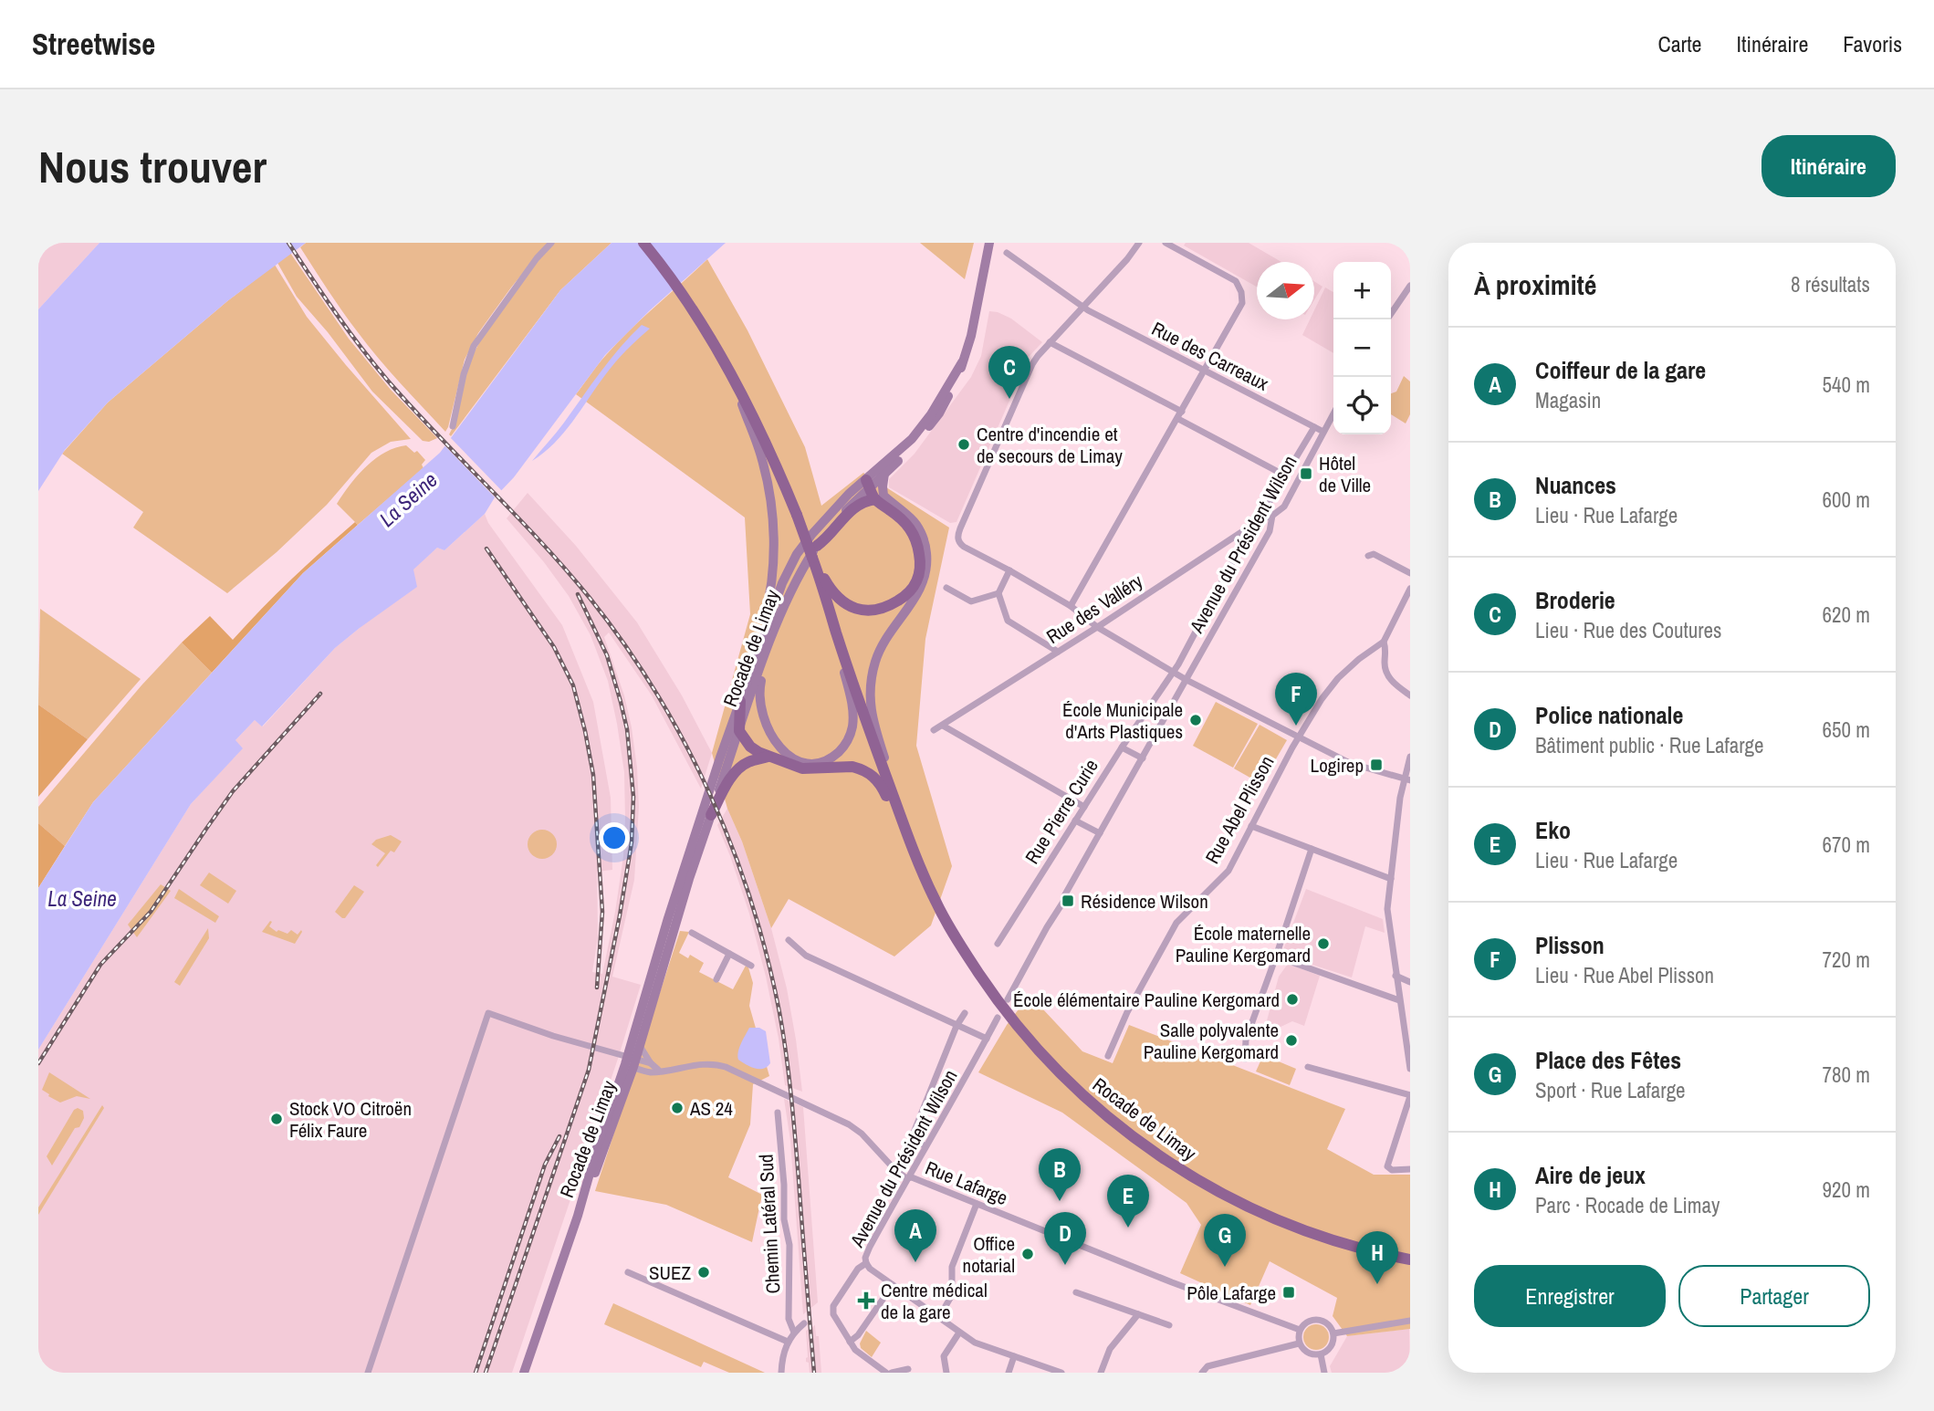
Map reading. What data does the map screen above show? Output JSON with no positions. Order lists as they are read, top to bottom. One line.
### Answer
{"streets":{"main road":["Rocade de Limay"],"street":["Rue des Carreaux","Avenue du Président Wilson","Rue des Valléry","Rue Abel Plisson","Rue Pierre Curie","Rue Lafarge","Chemin Latéral Sud"]},"crossings":[["Rue des Carreaux","Avenue du Président Wilson"],["Avenue du Président Wilson","Rue des Valléry"],["Avenue du Président Wilson","Rue Lafarge"],["Rue des Valléry","Rue Pierre Curie"]],"water":["La Seine"],"places":{"other":["Centre d'incendie et de secours de Limay","École Municipale d'Arts Plastiques","École maternelle Pauline Kergomard","École élémentaire Pauline Kergomard","Salle polyvalente Pauline Kergomard","AS 24","Stock VO Citroën Félix Faure","Office notarial","SUEZ"],"transit":["Hôtel de Ville","Logirep","Résidence Wilson","Pôle Lafarge"],"health":["Centre médical de la gare"]},"north":"right","page":{"header":"Streetwise","nav":["Carte","Itinéraire","Favoris"],"buttons":["Itinéraire",["Enregistrer","Partager"]],"title":"Nous trouver","heading":["À proximité","8 résultats"],"map_buttons":["+","−"],"list":[{"mark":"A","name":"Coiffeur de la gare","note":"Magasin","value":"540 m"},{"mark":"B","name":"Nuances","note":"Lieu · Rue Lafarge","value":"600 m"},{"mark":"C","name":"Broderie","note":"Lieu · Rue des Coutures","value":"620 m"},{"mark":"D","name":"Police nationale","note":"Bâtiment public · Rue Lafarge","value":"650 m"},{"mark":"E","name":"Eko","note":"Lieu · Rue Lafarge","value":"670 m"},{"mark":"F","name":"Plisson","note":"Lieu · Rue Abel Plisson","value":"720 m"},{"mark":"G","name":"Place des Fêtes","note":"Sport · Rue Lafarge","value":"780 m"},{"mark":"H","name":"Aire de jeux","note":"Parc · Rocade de Limay","value":"920 m"}],"pins":["C","F","B","E","A","D","G","H"]}}
